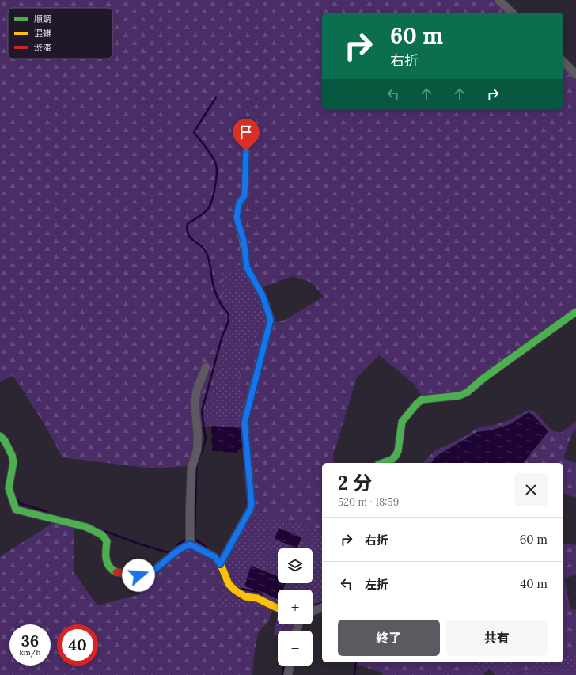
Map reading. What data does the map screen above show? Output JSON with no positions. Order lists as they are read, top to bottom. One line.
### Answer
{"legend":["順調","混雑","渋滞"],"page":{"turn":["60 m","右折"],"heading":["2 分","520 m · 18:59"],"list":[{"name":"右折","value":"60 m"},{"name":"左折","value":"40 m"}],"map_buttons":["+","−"],"buttons":["終了","共有"],"speed":"36 km/h","limit":"40"}}
